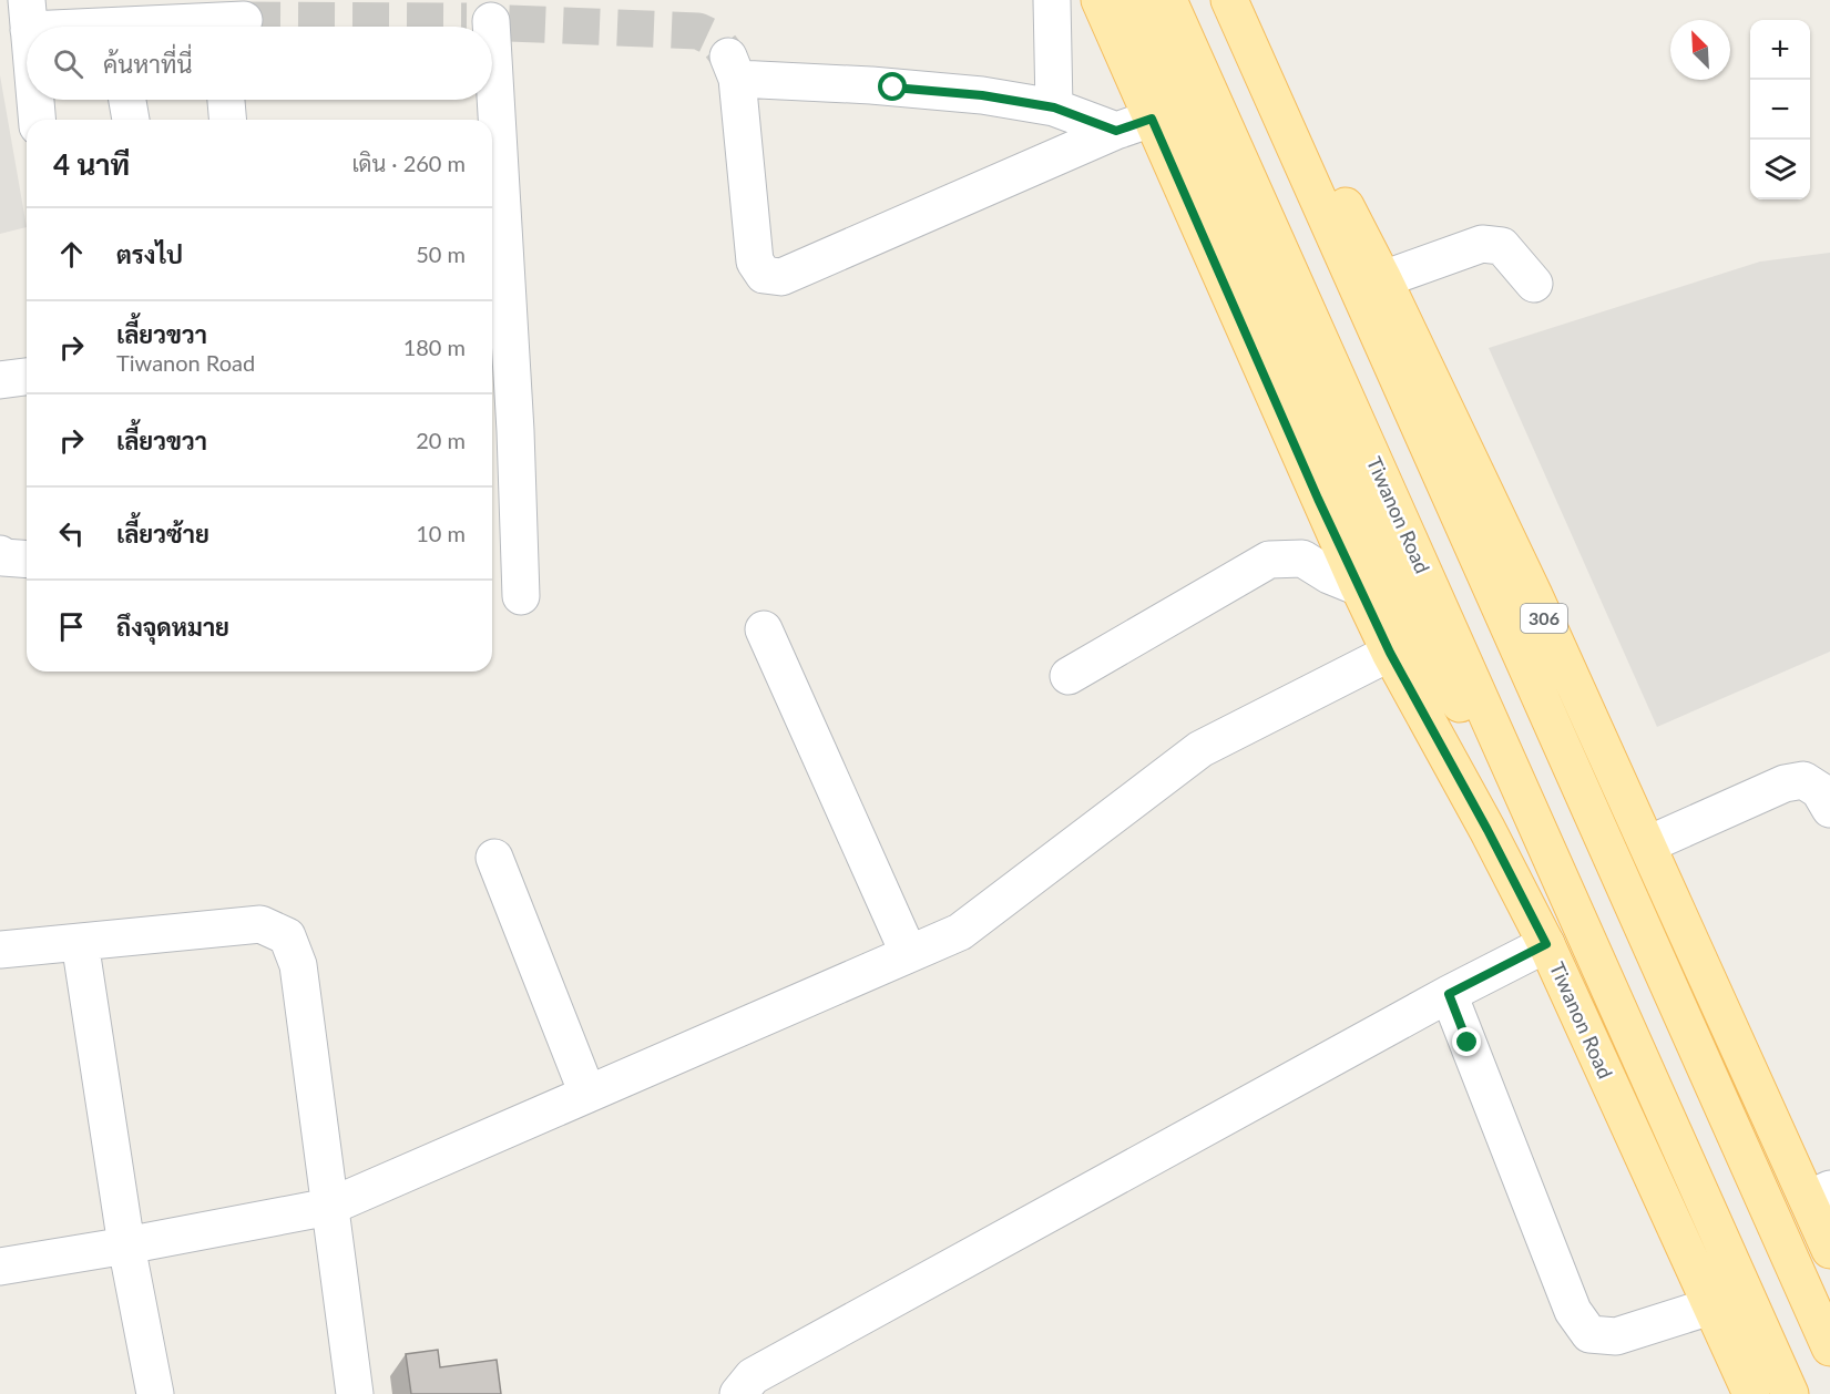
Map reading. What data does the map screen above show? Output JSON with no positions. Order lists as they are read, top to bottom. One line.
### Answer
{"streets":{"main road":["Tiwanon Road","306"]},"north":"top left","page":{"map_buttons":["+","−"],"search":"ค้นหาที่นี่","heading":["4 นาที","เดิน · 260 m"],"list":[["ตรงไป","50 m"],["เลี้ยวขวา","Tiwanon Road","180 m"],["เลี้ยวขวา","20 m"],["เลี้ยวซ้าย","10 m"],"ถึงจุดหมาย"]}}
